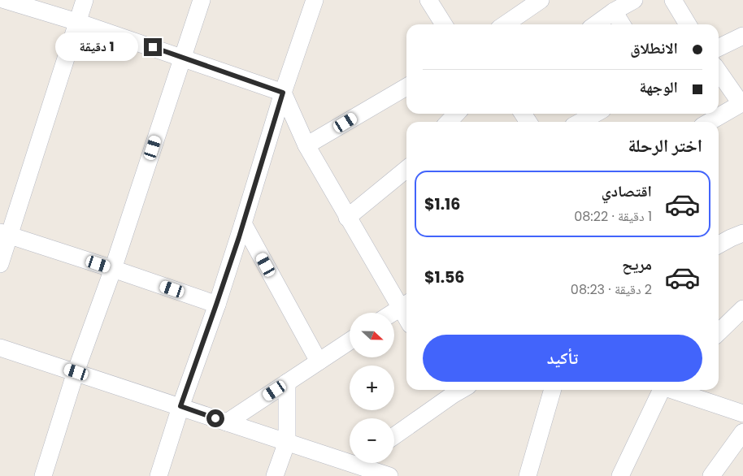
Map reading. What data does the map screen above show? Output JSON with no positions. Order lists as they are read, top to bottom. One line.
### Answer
{"north":"right","page":{"banner":["الانطلاق","الوجهة"],"bubble":"1 دقيقة","heading":"اختر الرحلة","list":[{"name":"اقتصادي","note":"1 دقيقة · 08:22","value":"$1.16"},{"name":"مريح","note":"2 دقيقة · 08:23","value":"$1.56"}],"map_buttons":["+","−"],"buttons":"تأكيد"}}
